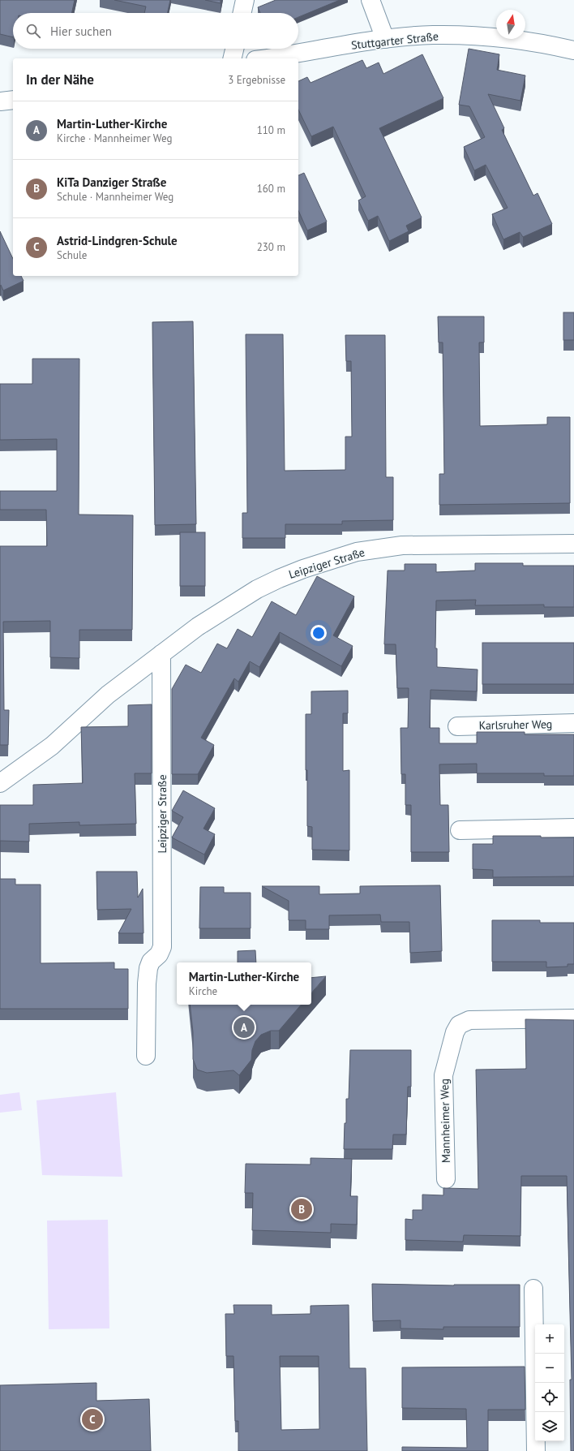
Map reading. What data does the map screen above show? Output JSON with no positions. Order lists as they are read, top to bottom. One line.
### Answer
{"streets":{"street":["Stuttgarter Straße","Leipziger Straße","Karlsruher Weg","Mannheimer Weg"]},"north":"top","page":{"search":"Hier suchen","heading":["In der Nähe","3 Ergebnisse"],"list":[{"mark":"A","name":"Martin-Luther-Kirche","note":"Kirche · Mannheimer Weg","value":"110 m"},{"mark":"B","name":"KiTa Danziger Straße","note":"Schule · Mannheimer Weg","value":"160 m"},{"mark":"C","name":"Astrid-Lindgren-Schule","note":"Schule","value":"230 m"}],"popup":["Martin-Luther-Kirche","Kirche"],"pins":["A","B","C"],"map_buttons":["+","−"]}}
